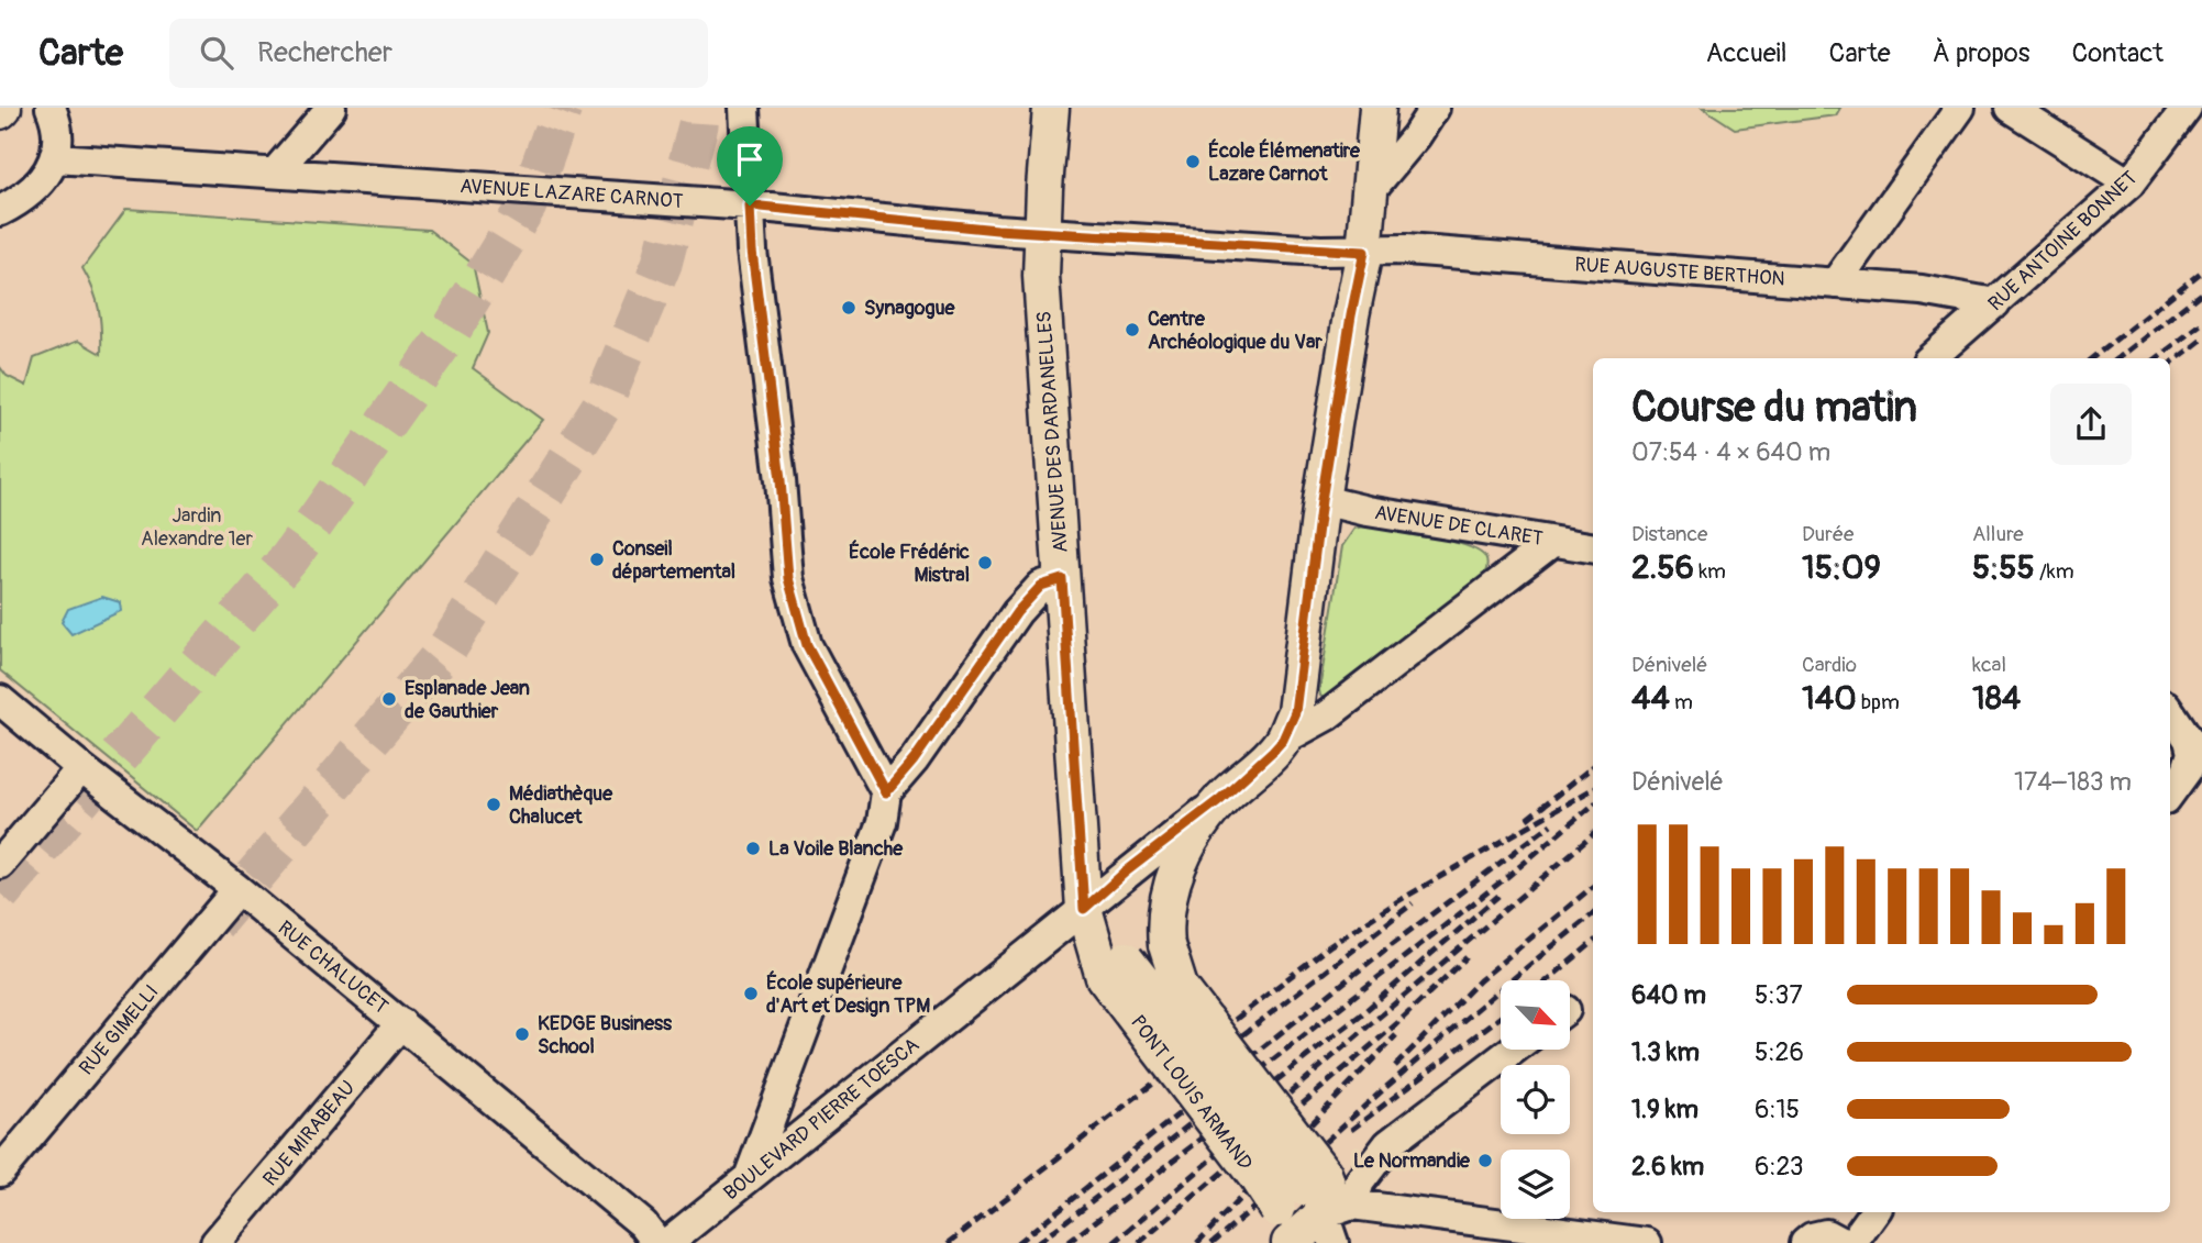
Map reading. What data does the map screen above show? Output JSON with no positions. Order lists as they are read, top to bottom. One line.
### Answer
{"streets":{"main road":["AVENUE DES DARDANELLES","PONT LOUIS ARMAND"],"street":["AVENUE LAZARE CARNOT","RUE ANTOINE BONNET","RUE AUGUSTE BERTHON","AVENUE DE CLARET","RUE CHALUCET","RUE GIMELLI","BOULEVARD PIERRE TOESCA","RUE MIRABEAU"]},"crossings":[["AVENUE LAZARE CARNOT","RUE AUGUSTE BERTHON"],["AVENUE LAZARE CARNOT","AVENUE DES DARDANELLES"],["RUE ANTOINE BONNET","RUE AUGUSTE BERTHON"],["AVENUE DES DARDANELLES","PONT LOUIS ARMAND"],["AVENUE DES DARDANELLES","BOULEVARD PIERRE TOESCA"],["RUE CHALUCET","RUE GIMELLI"],["RUE CHALUCET","RUE MIRABEAU"],["PONT LOUIS ARMAND","BOULEVARD PIERRE TOESCA"]],"parks":["Jardin Alexandre 1er"],"places":["École Élémenatire Lazare Carnot","Synagogue","Centre Archéologique du Var","Conseil départemental","École Frédéric Mistral","Esplanade Jean de Gauthier","Médiathèque Chalucet","La Voile Blanche","École supérieure d'Art et Design TPM","KEDGE Business School","Le Normandie"],"north":"bottom right","page":{"header":"Carte","search":"Rechercher","nav":["Accueil","Carte","À propos","Contact"],"heading":["Course du matin","07:54 · 4 × 640 m"],"stats":[["Distance","2.56 km"],["Durée","15:09"],["Allure","5:55 /km"],["Dénivelé","44 m"],["Cardio","140 bpm"],["kcal","184"]],"chart":["Dénivelé","174–183 m"],"list":[{"name":"640 m","note":"5:37"},{"name":"1.3 km","note":"5:26"},{"name":"1.9 km","note":"6:15"},{"name":"2.6 km","note":"6:23"}]}}
